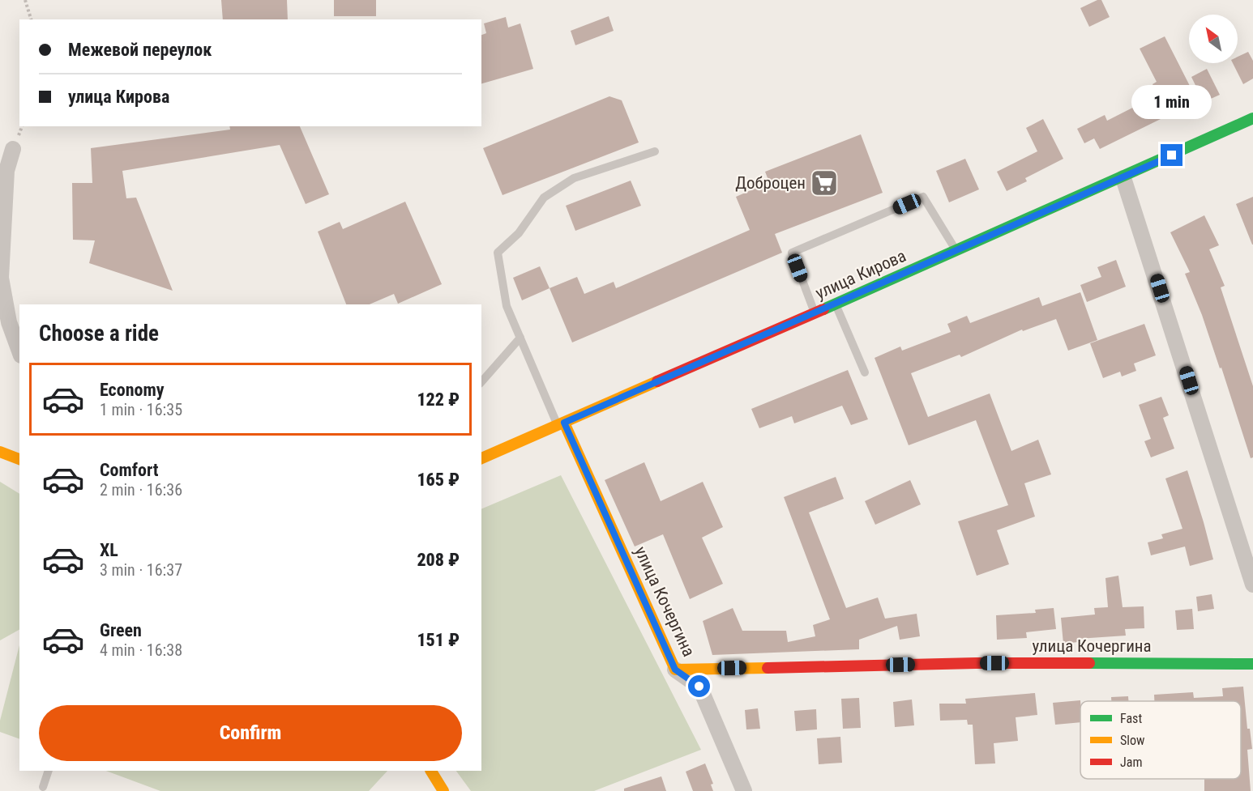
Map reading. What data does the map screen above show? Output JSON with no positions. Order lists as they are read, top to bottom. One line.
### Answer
{"streets":{"main road":["улица Кирова","улица Кочергина"]},"crossings":[["улица Кирова","улица Кочергина"]],"places":{"supermarket":["Доброцен"]},"legend":["Fast","Slow","Jam"],"north":"top left","page":{"banner":["Межевой переулок","улица Кирова"],"bubble":"1 min","heading":"Choose a ride","list":[{"name":"Economy","note":"1 min · 16:35","value":"122 ₽"},{"name":"Comfort","note":"2 min · 16:36","value":"165 ₽"},{"name":"XL","note":"3 min · 16:37","value":"208 ₽"},{"name":"Green","note":"4 min · 16:38","value":"151 ₽"}],"buttons":"Confirm"}}
